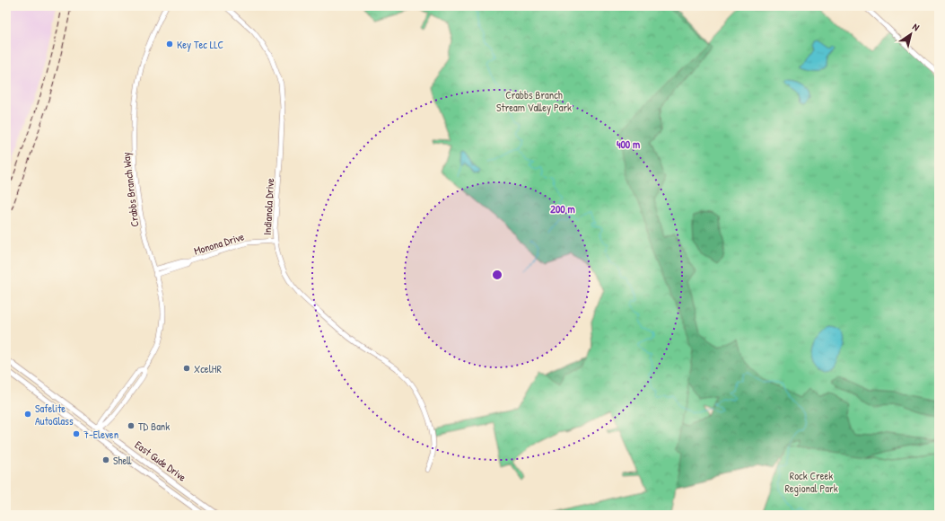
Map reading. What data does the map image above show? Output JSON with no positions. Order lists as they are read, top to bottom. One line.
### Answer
{"streets":{"main road":["East Gude Drive"],"street":["Crabbs Branch Way","Indianola Drive","Monona Drive"]},"crossings":[["Crabbs Branch Way","Monona Drive"],["Crabbs Branch Way","East Gude Drive"],["Indianola Drive","Monona Drive"]],"parks":["Crabbs Branch Stream Valley Park","Rock Creek Regional Park"],"places":["Key Tec LLC","XcelHR","Safelite AutoGlass","TD Bank","7-Eleven","Shell"],"north":"top right","rings":["400 m","200 m"]}
